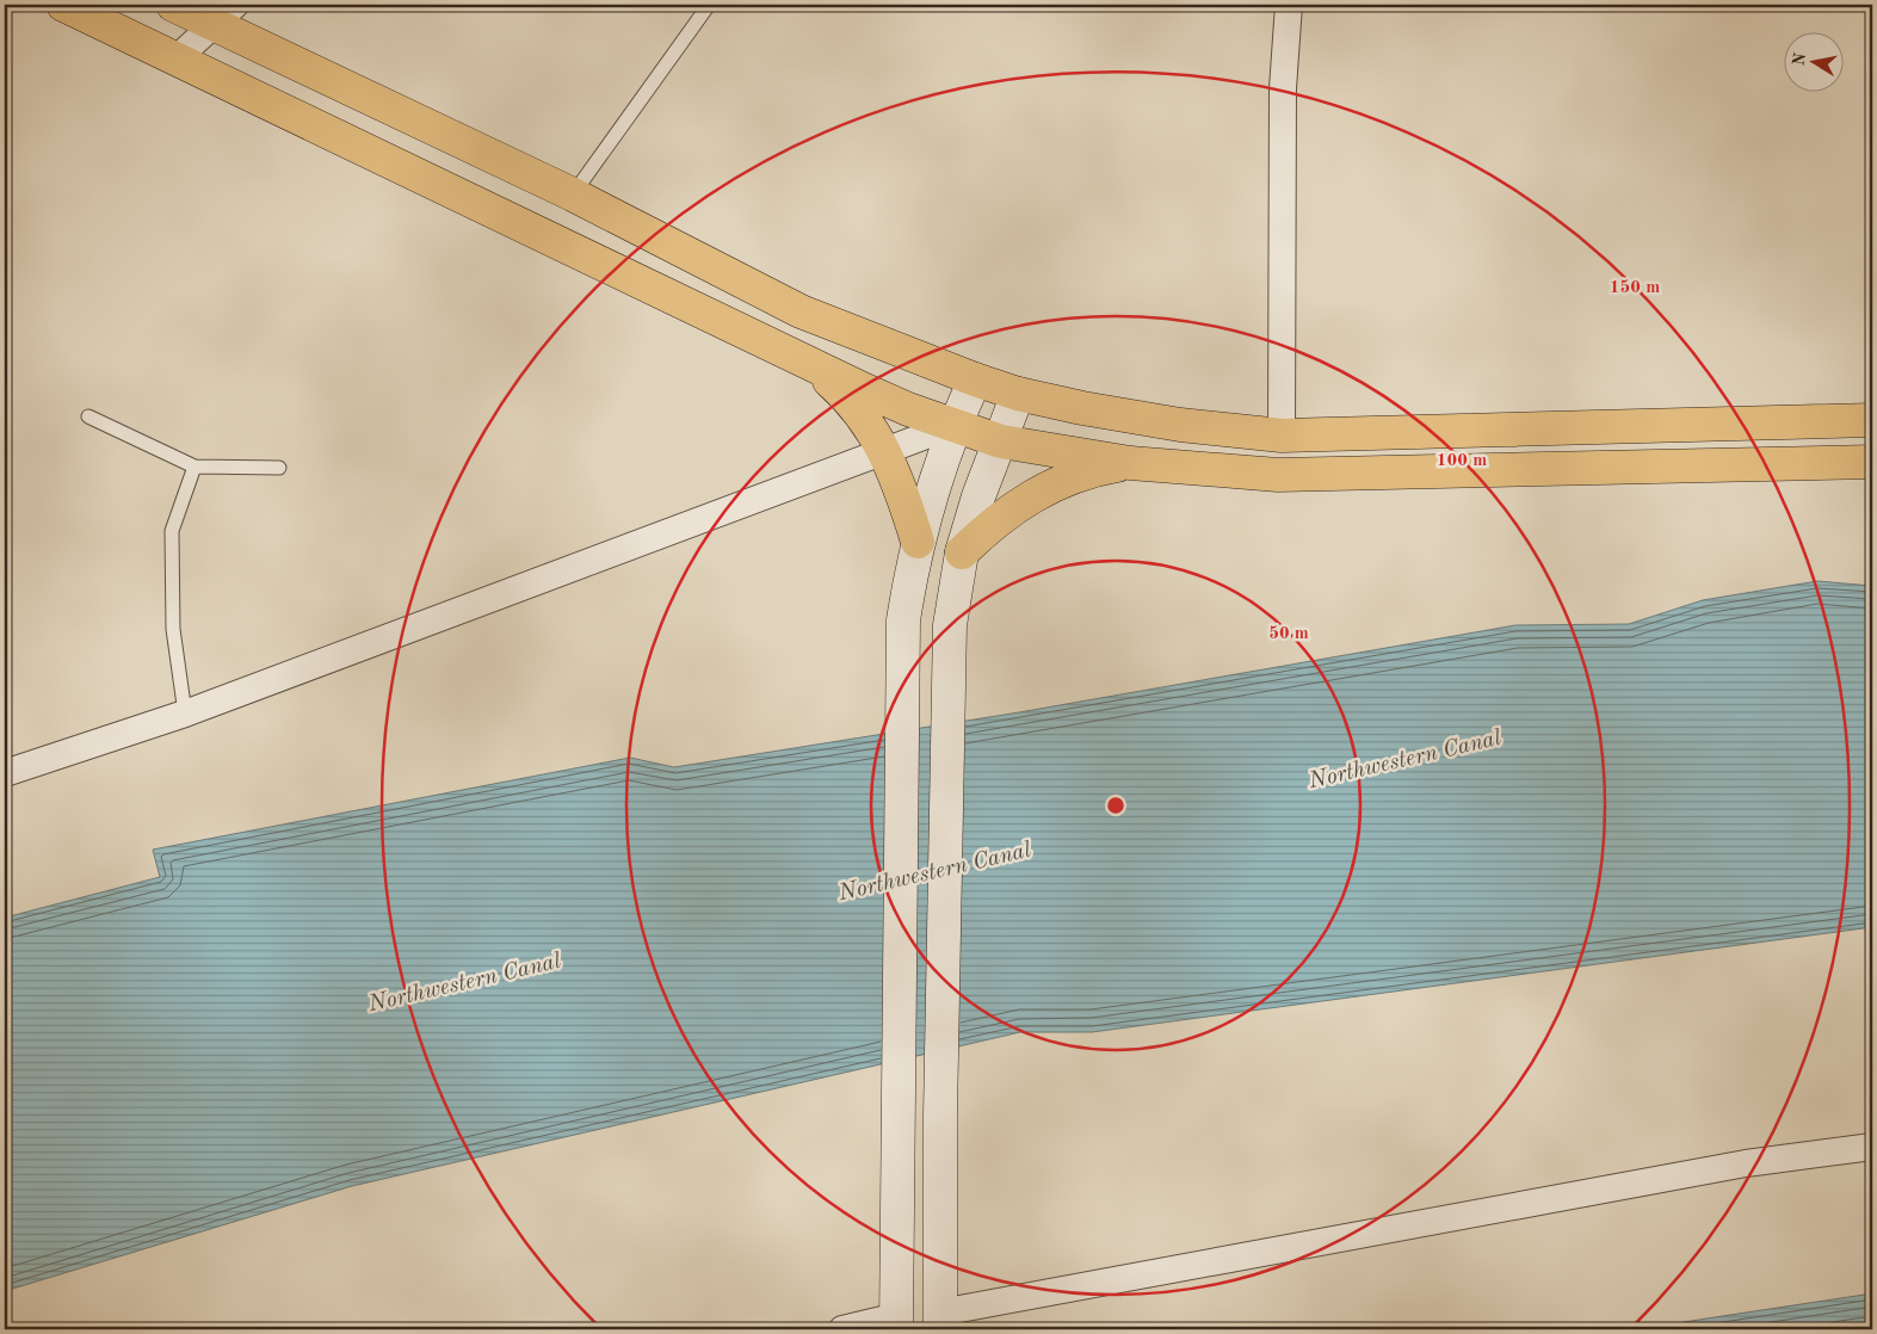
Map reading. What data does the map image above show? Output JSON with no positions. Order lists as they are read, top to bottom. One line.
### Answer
{"water":["Northwestern Canal"],"north":"left","rings":["150 m","100 m","50 m"]}
